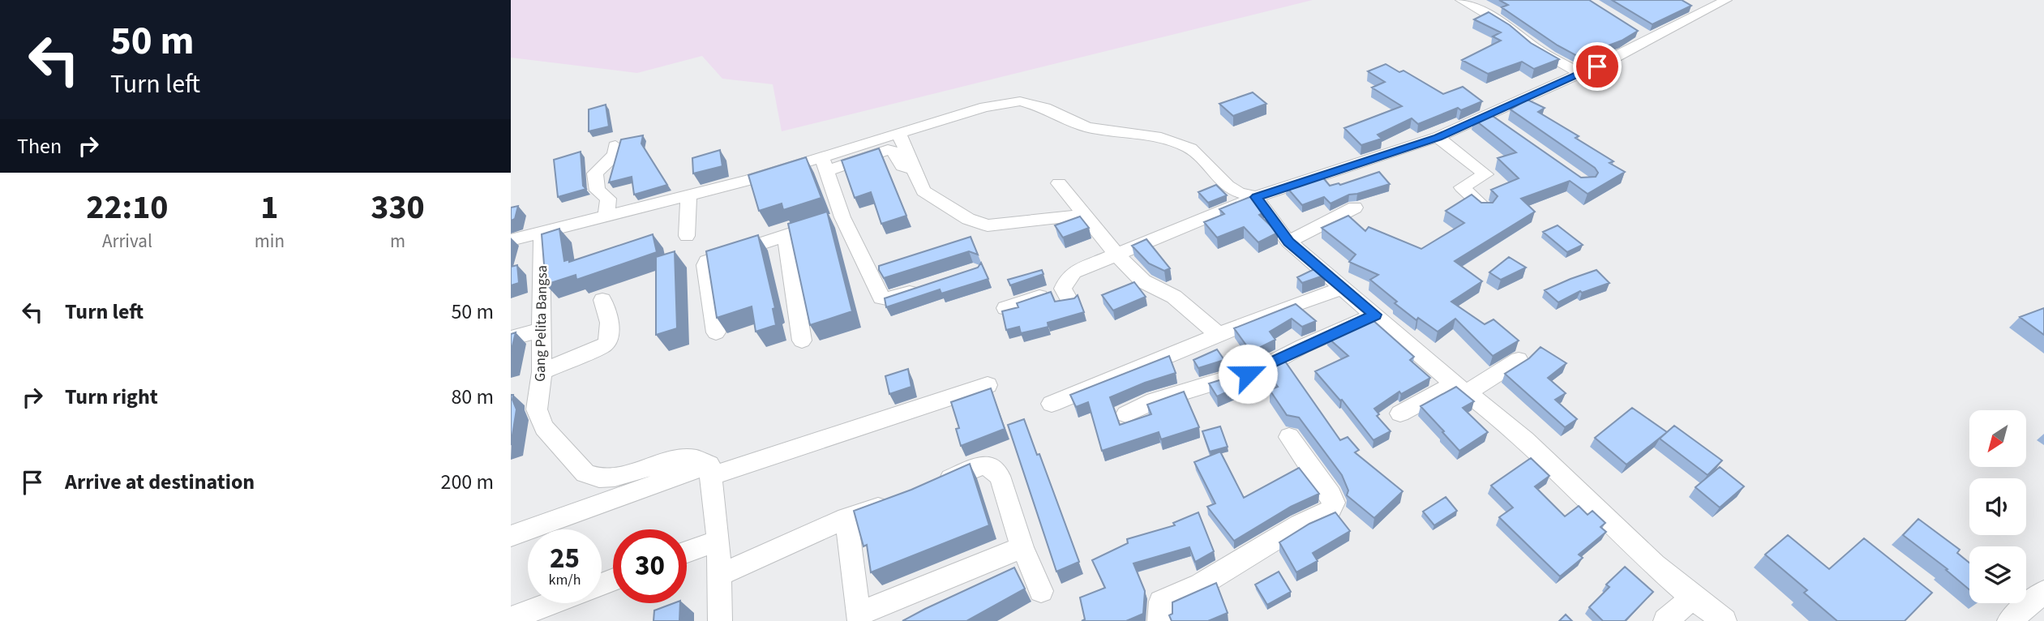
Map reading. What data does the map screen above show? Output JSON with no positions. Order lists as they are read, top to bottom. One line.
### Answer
{"streets":{"street":["Gang Pelita Bangsa"]},"north":"bottom left","page":{"turn":["50 m","Turn left"],"then":"Then","eta":["22:10","Arrival","1","min","330","m"],"list":[{"name":"Turn left","value":"50 m"},{"name":"Turn right","value":"80 m"},{"name":"Arrive at destination","value":"200 m"}],"speed":"25 km/h","limit":"30"}}
